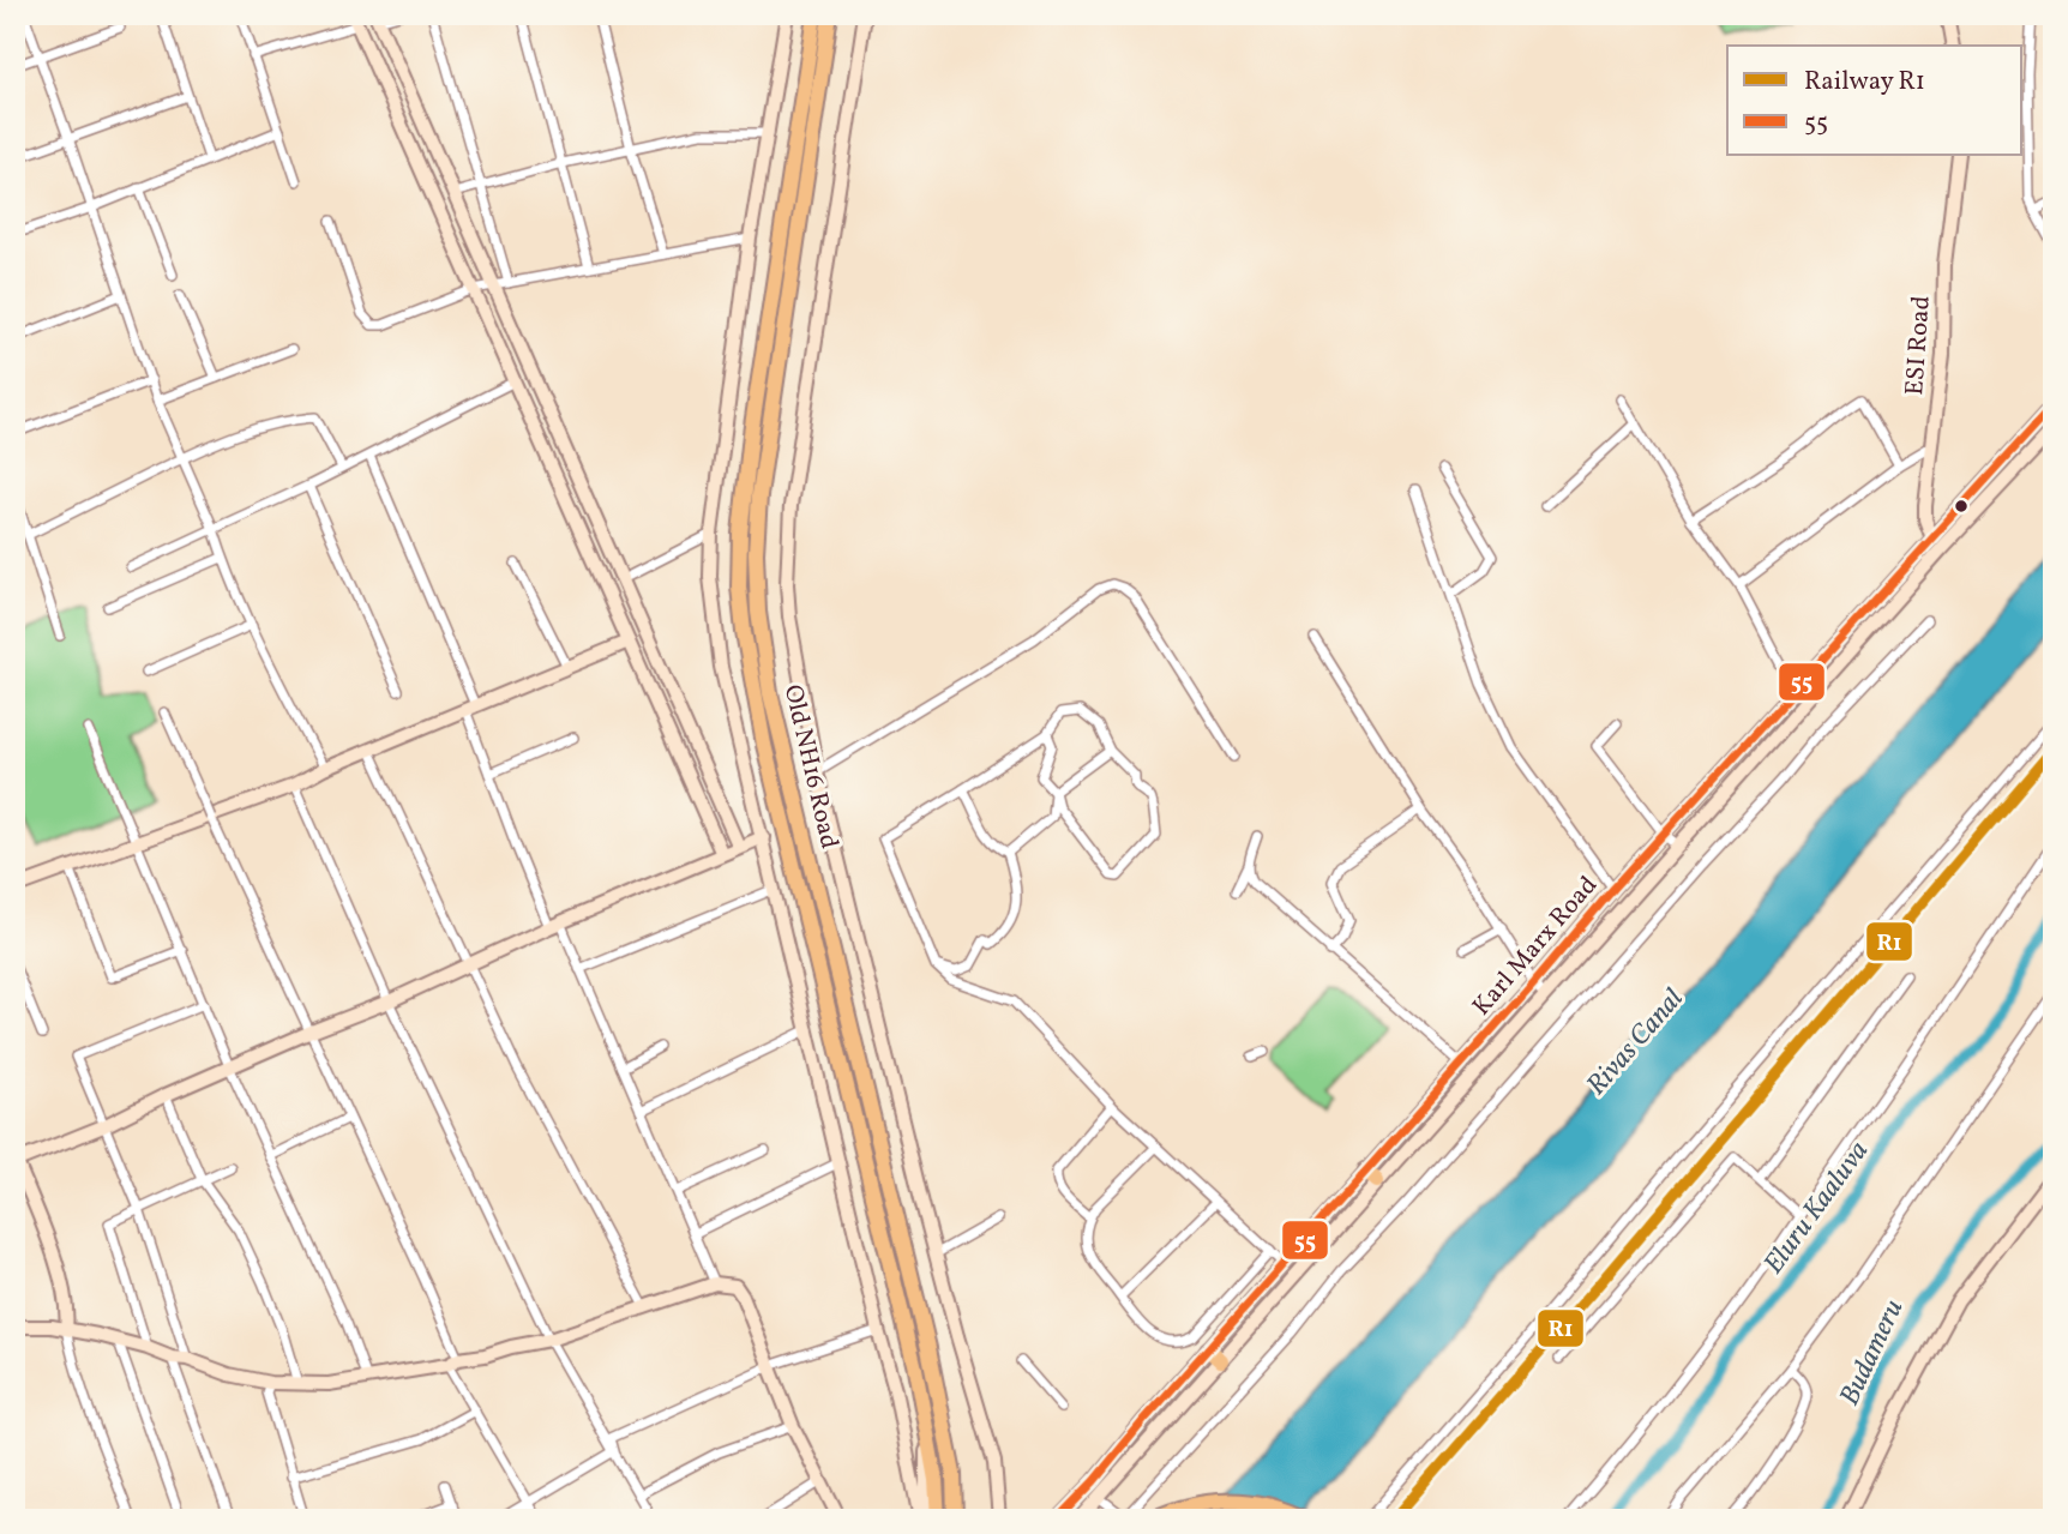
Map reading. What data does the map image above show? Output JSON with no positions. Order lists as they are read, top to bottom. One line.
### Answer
{"streets":{"main road":["Old NH16 Road"],"street":["ESI Road","Karl Marx Road"]},"crossings":[["ESI Road","Karl Marx Road"]],"water":["Rivas Canal","Eluru Kaaluva","Budameru"],"lines":["transit line 55","rail line R1"],"legend":["Railway R1","55"]}
